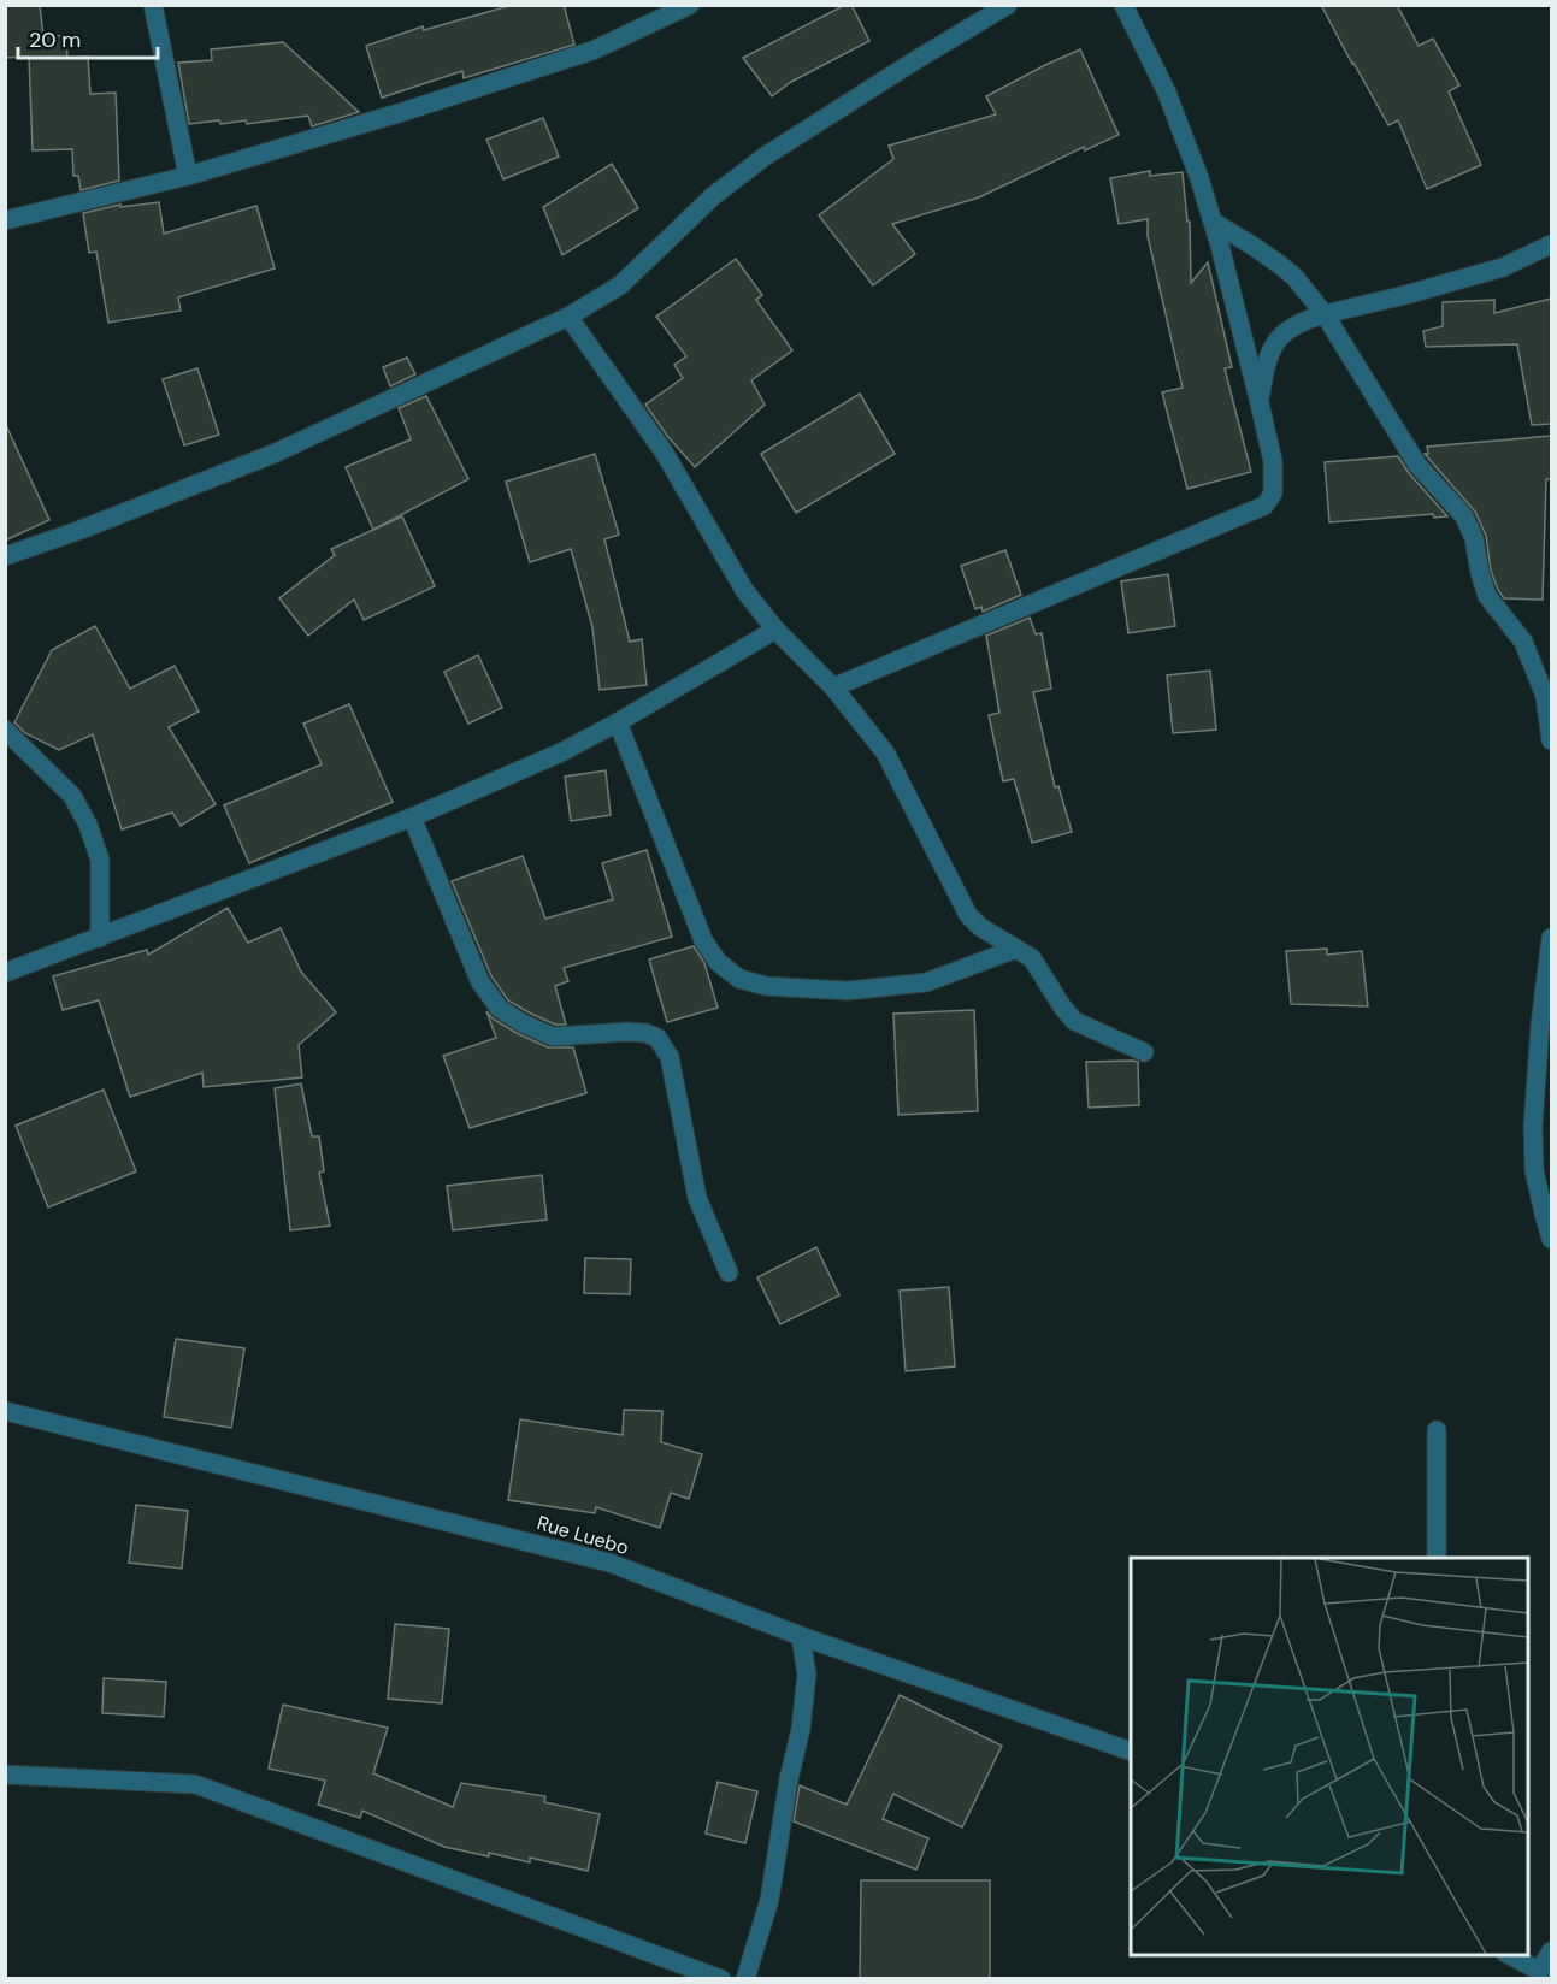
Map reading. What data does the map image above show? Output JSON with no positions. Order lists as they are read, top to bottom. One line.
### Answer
{"streets":{"street":["Rue Luebo"]},"scale_bar":"20 m"}
